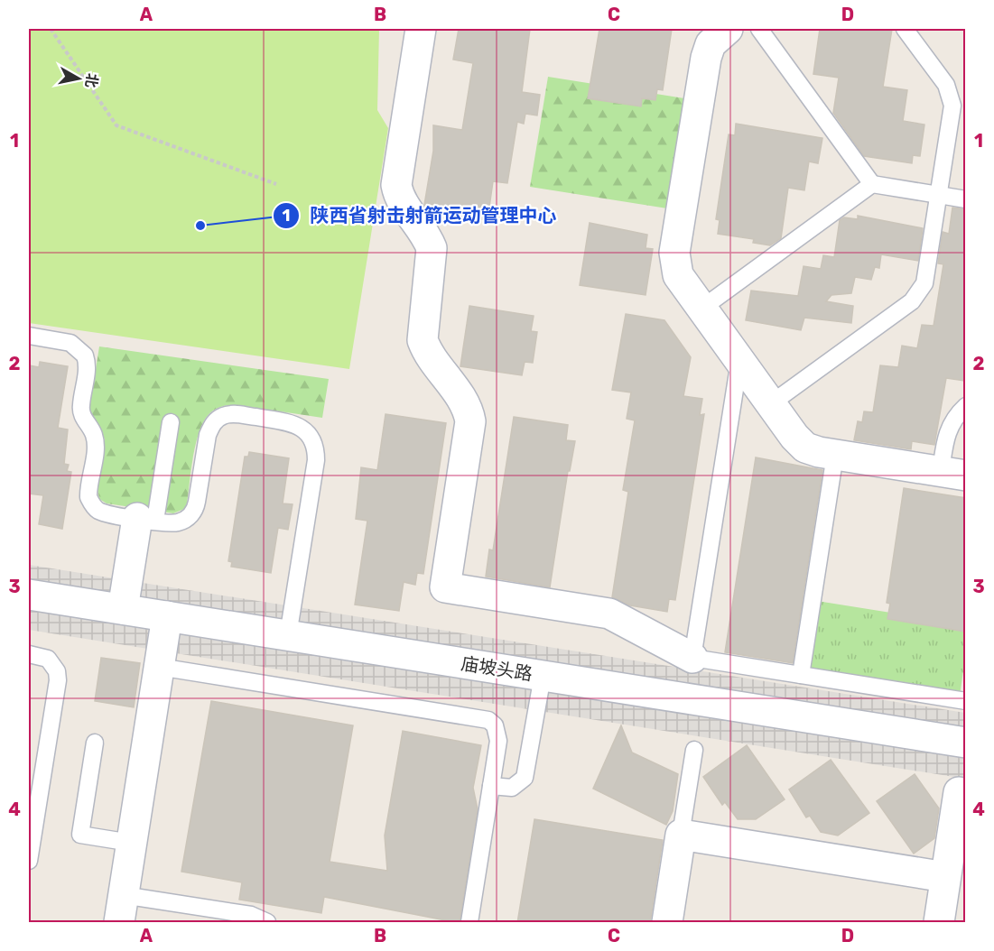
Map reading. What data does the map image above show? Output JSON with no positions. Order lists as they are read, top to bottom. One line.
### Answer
{"streets":{"street":["庙坡头路"]},"places":["陕西省射击射箭运动管理中心"],"north":"right","grid":{"columns":["A","B","C","D"],"rows":["1","2","3","4"]}}
